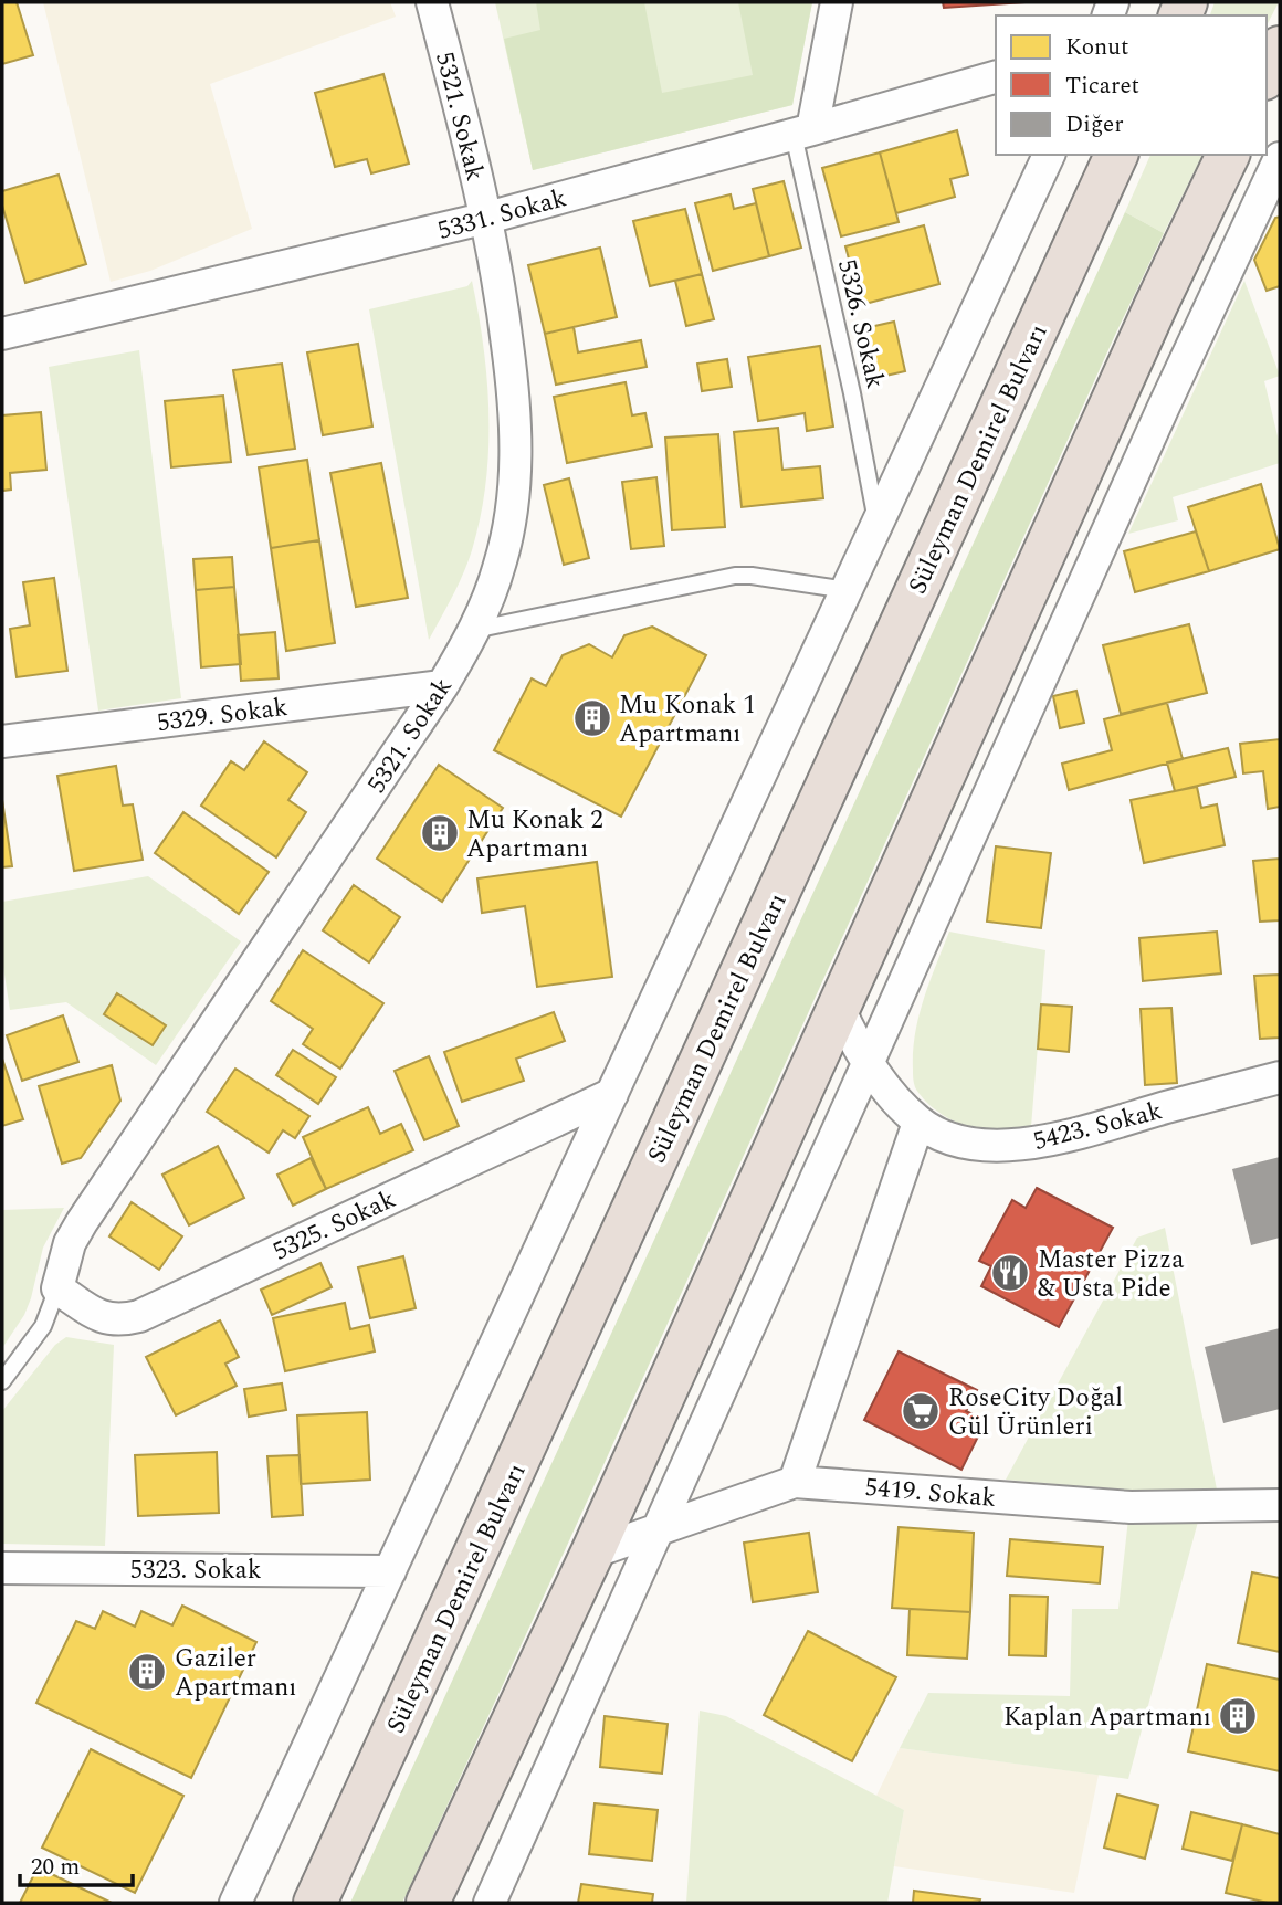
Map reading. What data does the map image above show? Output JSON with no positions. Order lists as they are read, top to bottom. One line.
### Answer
{"streets":{"highway":["Süleyman Demirel Bulvarı"],"street":["5321. Sokak","5331. Sokak","5329. Sokak","5423. Sokak","5325. Sokak","5419. Sokak","5323. Sokak"],"lane":["5326. Sokak"]},"crossings":[["5321. Sokak","5331. Sokak"],["5321. Sokak","5329. Sokak"],["5321. Sokak","5325. Sokak"],["5331. Sokak","5326. Sokak"]],"places":{"building":["Mu Konak 1 Apartmanı","Mu Konak 2 Apartmanı","Gaziler Apartmanı","Kaplan Apartmanı"],"restaurant":["Master Pizza & Usta Pide"],"supermarket":["RoseCity Doğal Gül Ürünleri"]},"legend":["Konut","Ticaret","Diğer"],"scale_bar":"20 m"}
